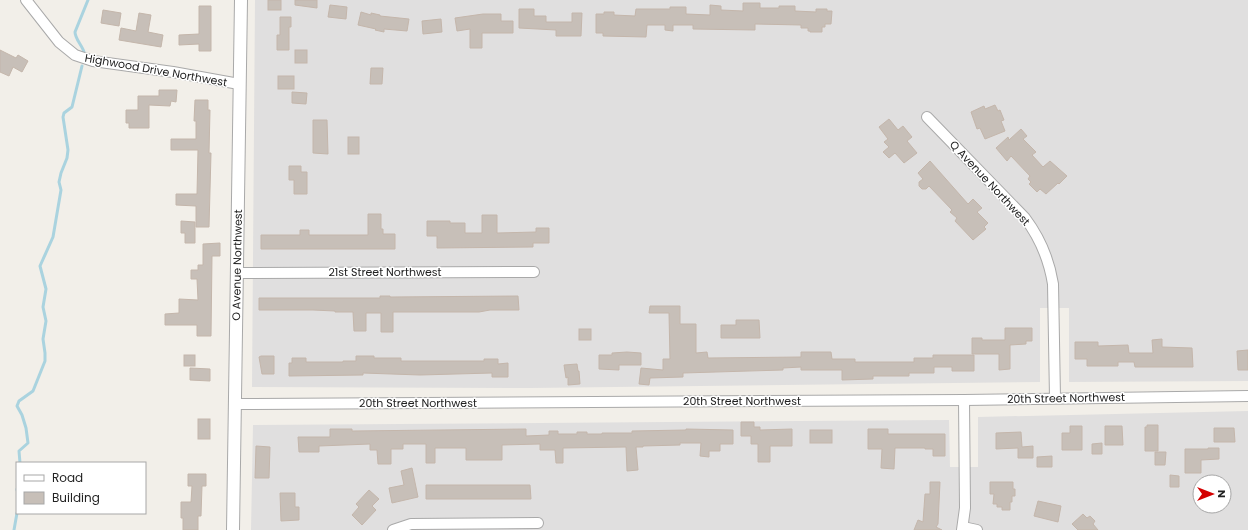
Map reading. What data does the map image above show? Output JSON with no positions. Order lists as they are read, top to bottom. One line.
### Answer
{"streets":{"street":["Highwood Drive Northwest","Q Avenue Northwest","O Avenue Northwest","21st Street Northwest","20th Street Northwest"]},"crossings":[["Highwood Drive Northwest","O Avenue Northwest"],["Q Avenue Northwest","20th Street Northwest"],["O Avenue Northwest","21st Street Northwest"],["O Avenue Northwest","20th Street Northwest"]],"legend":["Road","Building"],"north":"right"}
